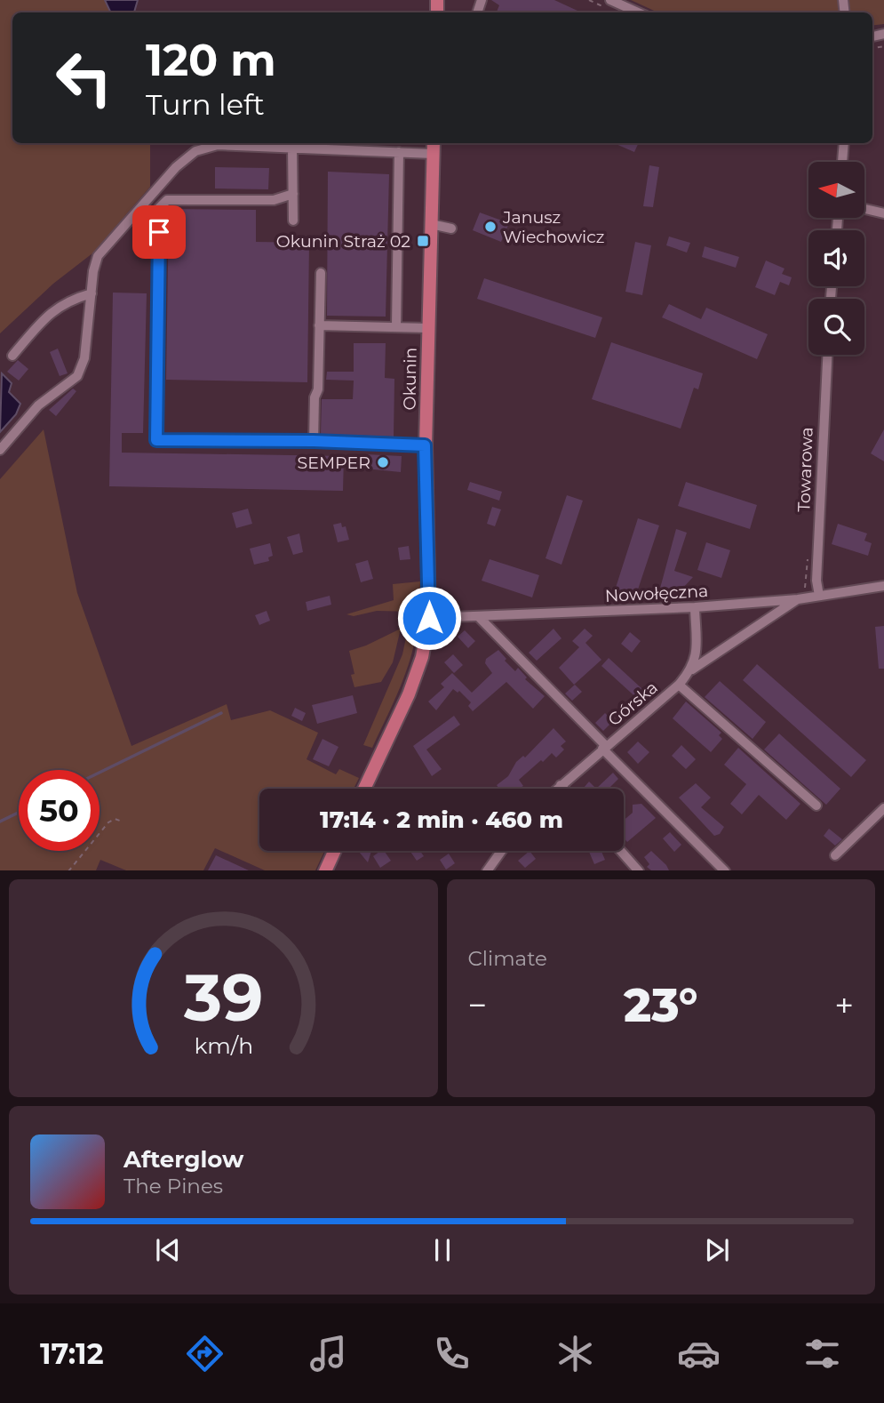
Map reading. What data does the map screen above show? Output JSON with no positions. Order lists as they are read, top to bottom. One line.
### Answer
{"streets":{"main road":["Okunin"],"street":["Towarowa","Nowołęczna","Górska"]},"crossings":[["Okunin","Nowołęczna"],["Towarowa","Nowołęczna"],["Nowołęczna","Górska"]],"places":{"other":["Janusz Wiechowicz","SEMPER"],"transit":["Okunin Straż 02"]},"north":"left","page":{"turn":["120 m","Turn left"],"limit":"50","trip":"17:14 · 2 min · 460 m","tile":"Climate","heat":["−","23°","+"],"song":["Afterglow","The Pines"],"tabs":"17:12","gauge":["39","km/h"]}}
